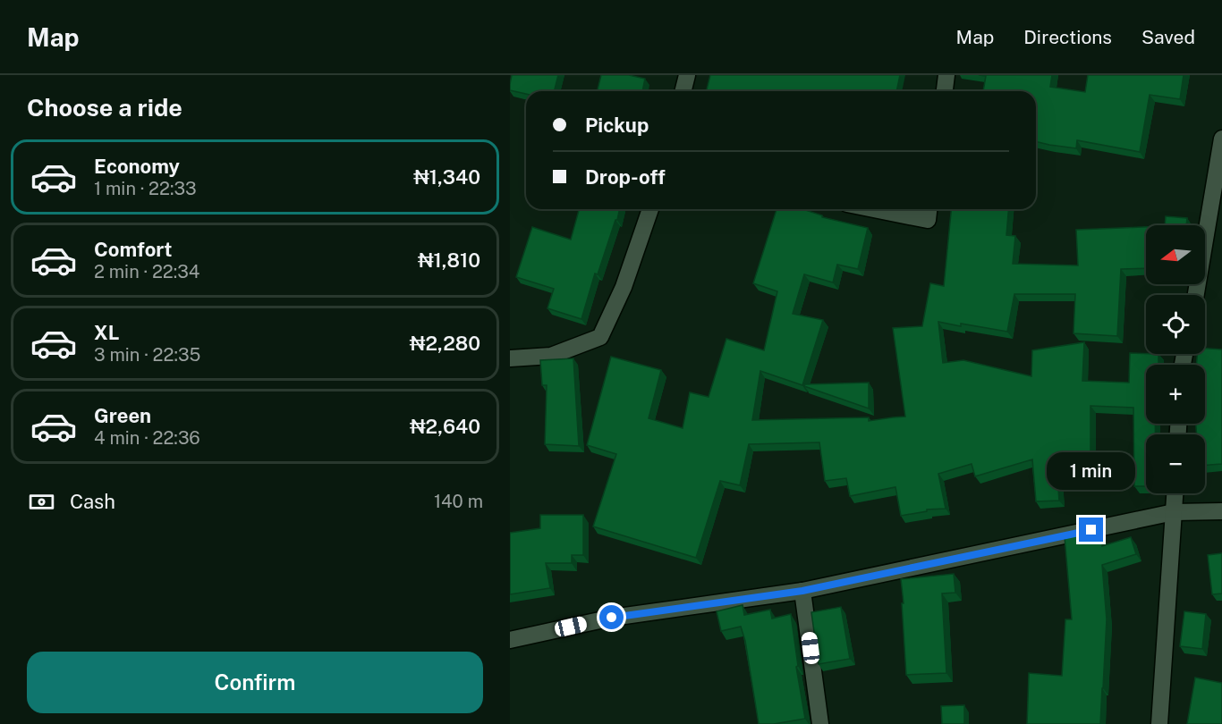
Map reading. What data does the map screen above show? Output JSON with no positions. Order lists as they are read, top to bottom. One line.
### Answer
{"north":"left","page":{"header":"Map","nav":["Map","Directions","Saved"],"heading":"Choose a ride","banner":["Pickup","Drop-off"],"list":[{"name":"Economy","note":"1 min · 22:33","value":"₦1,340"},{"name":"Comfort","note":"2 min · 22:34","value":"₦1,810"},{"name":"XL","note":"3 min · 22:35","value":"₦2,280"},{"name":"Green","note":"4 min · 22:36","value":"₦2,640"}],"map_buttons":["+","−"],"bubble":"1 min","pay":["Cash","140 m"],"buttons":"Confirm"}}
